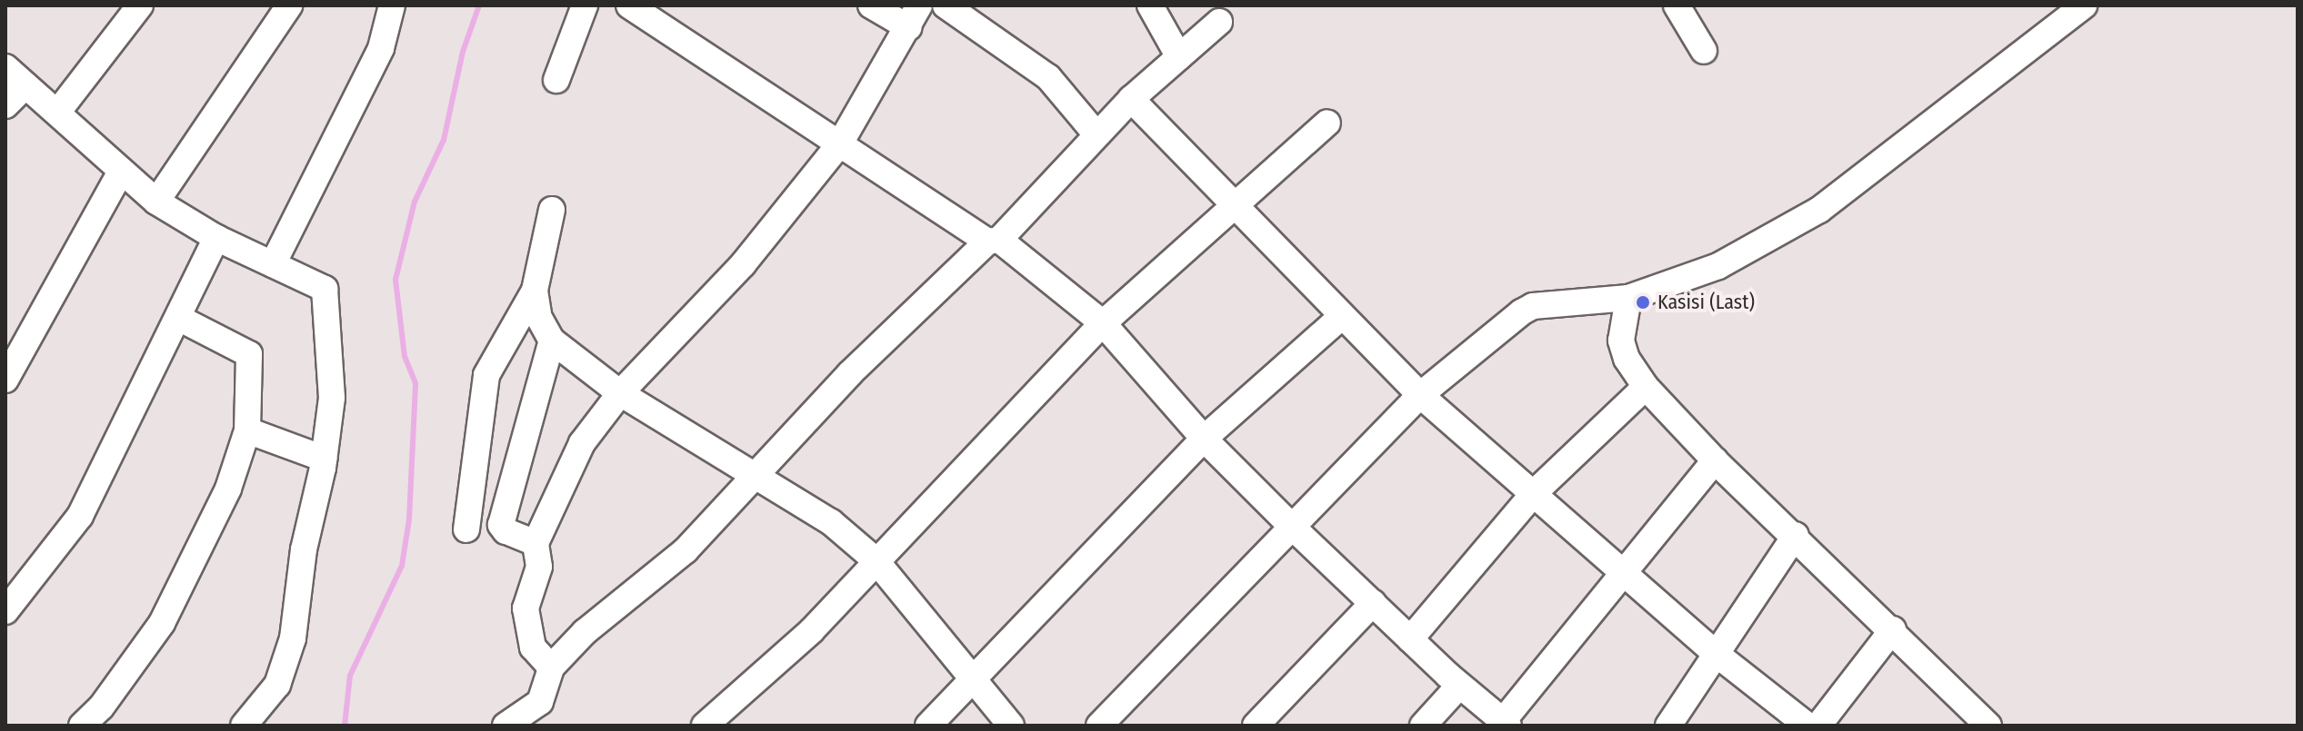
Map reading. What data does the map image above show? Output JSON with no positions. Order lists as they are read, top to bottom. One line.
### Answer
{"places":["Kasisi (Last)"]}
